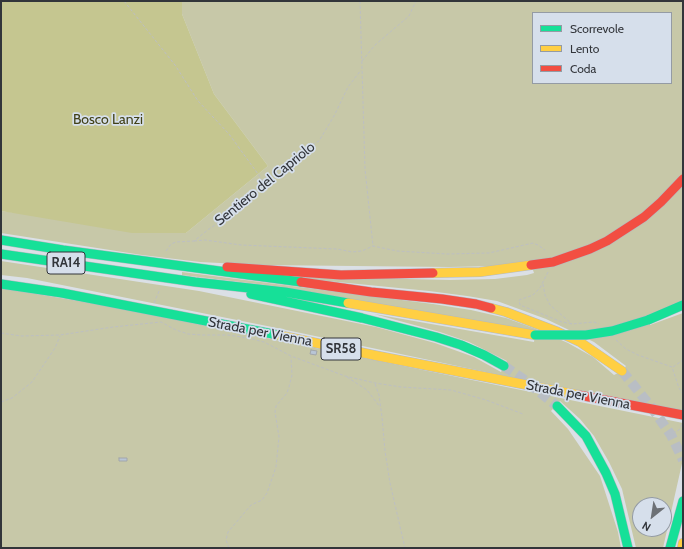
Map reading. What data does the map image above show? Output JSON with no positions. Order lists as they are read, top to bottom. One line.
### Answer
{"streets":{"main road":["RA14","Strada per Vienna","SR58"],"path":["Sentiero del Capriolo"]},"parks":["Bosco Lanzi"],"legend":["Scorrevole","Lento","Coda"],"north":"bottom left"}
